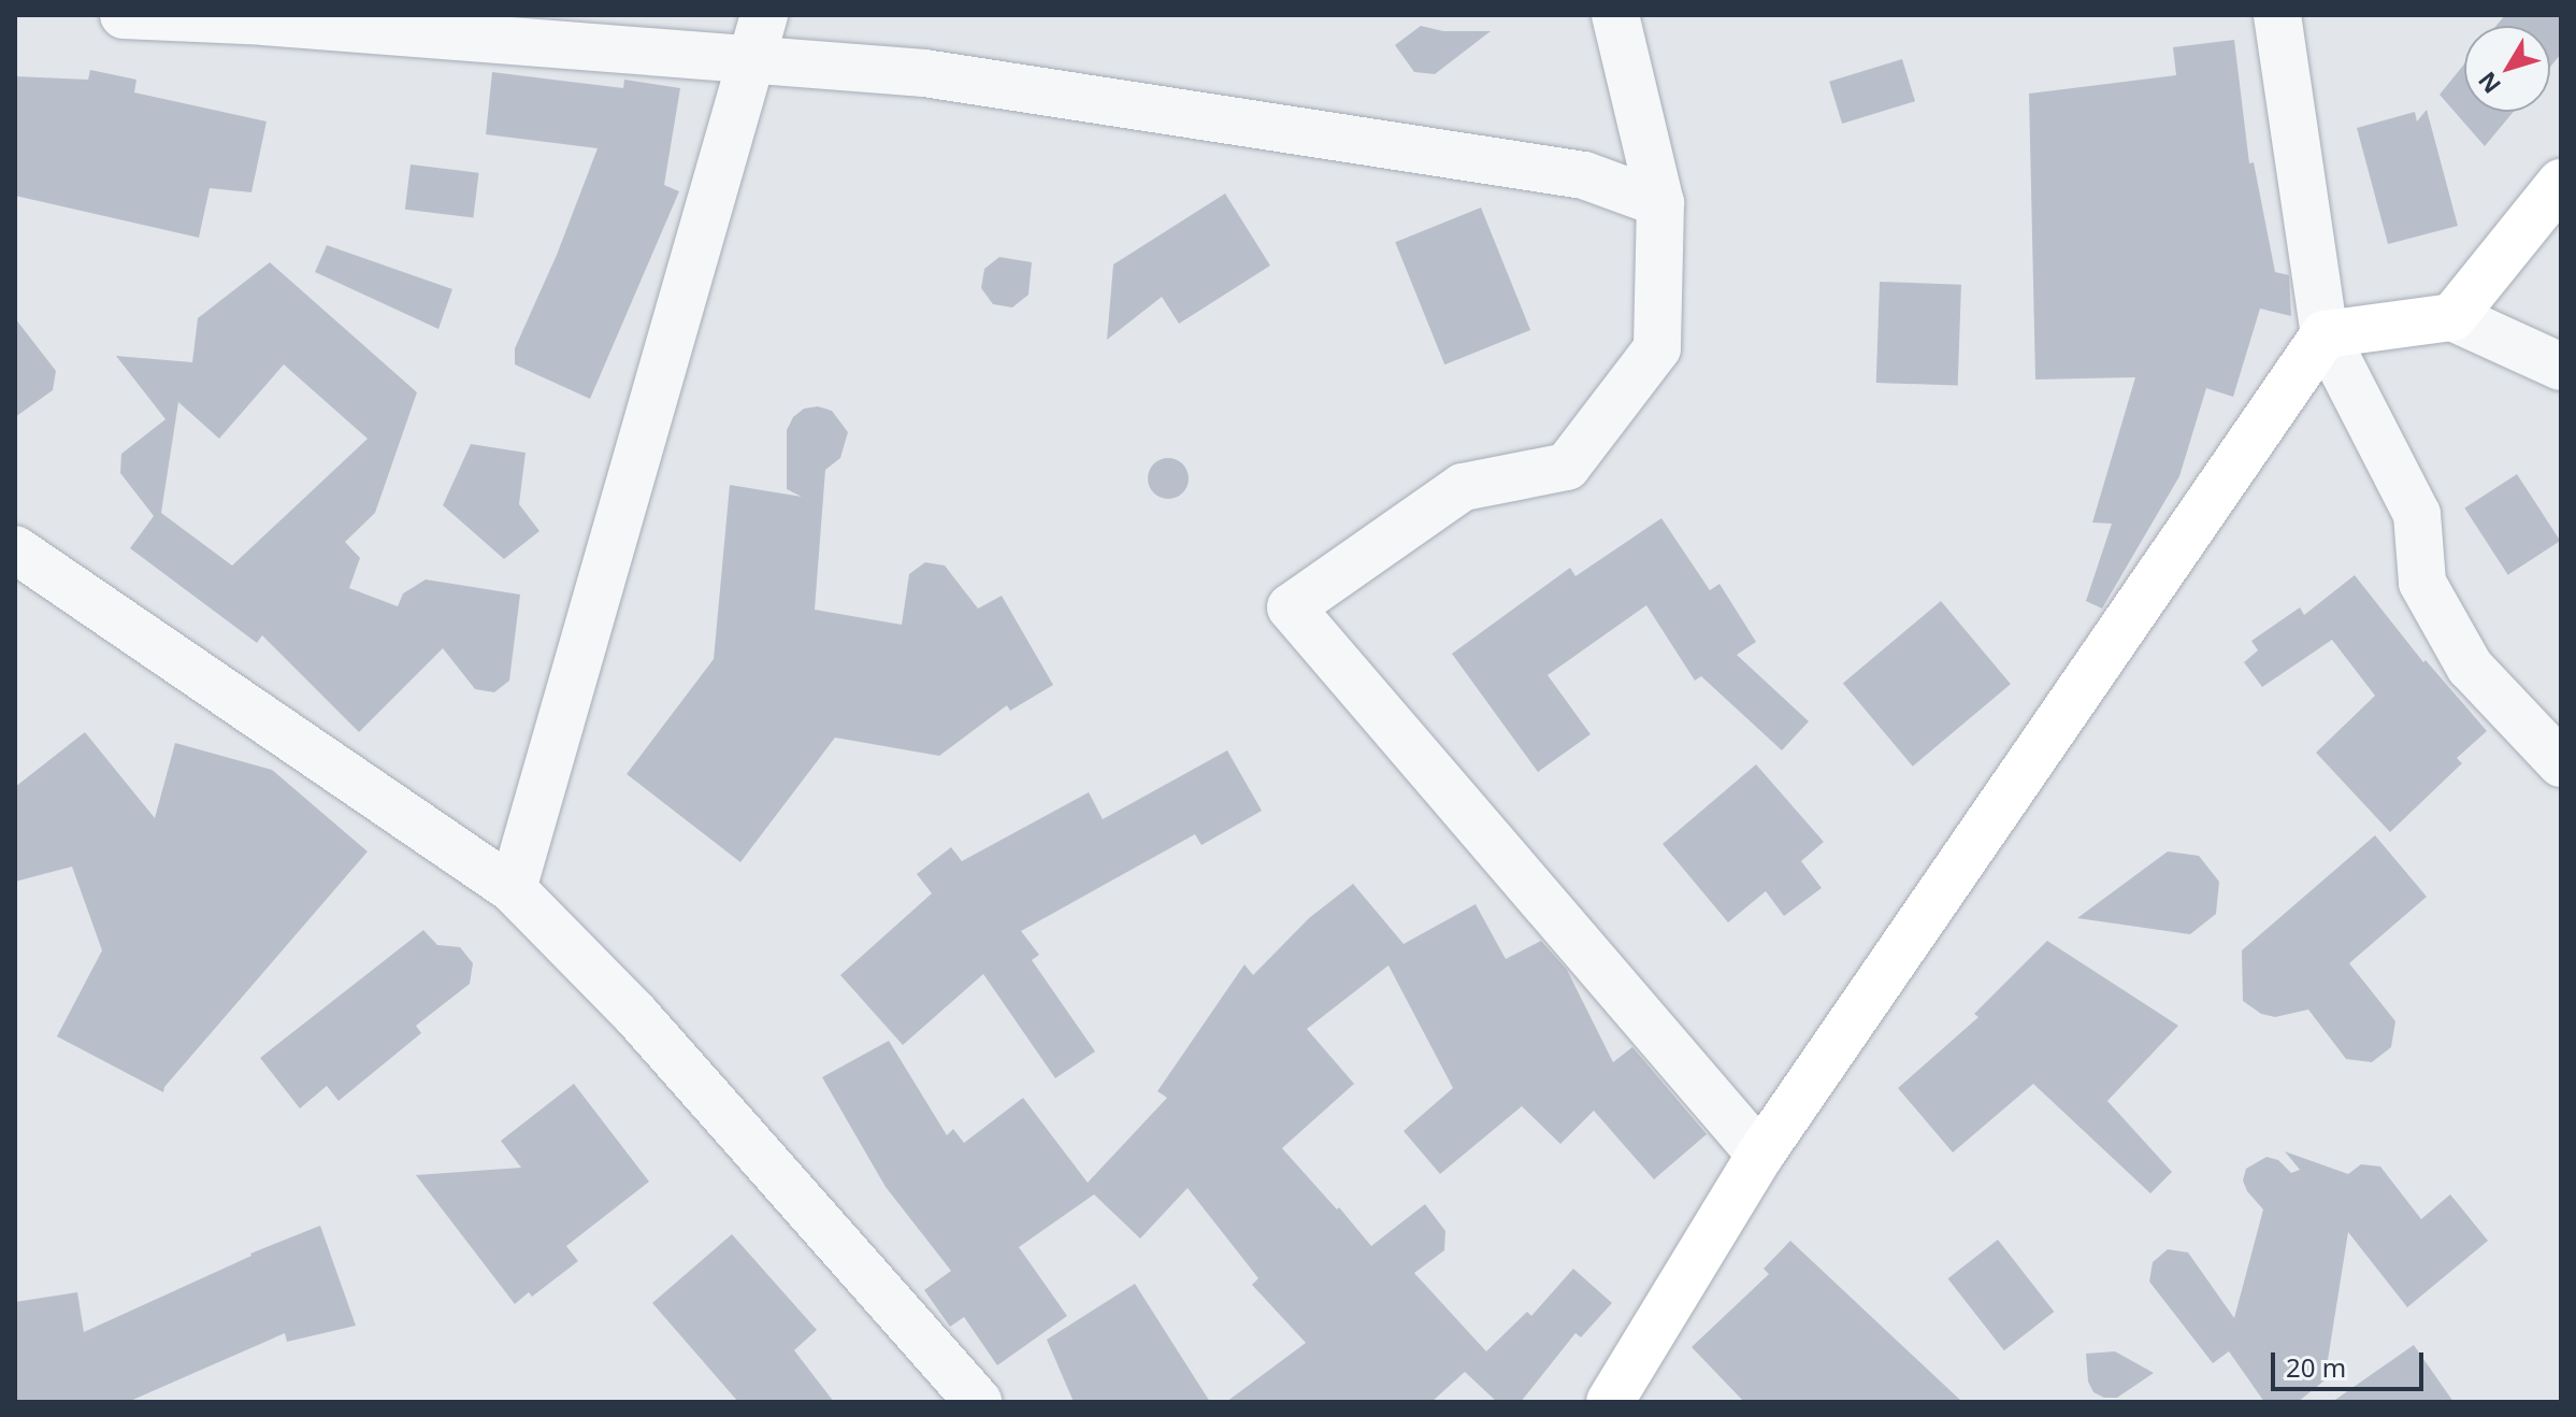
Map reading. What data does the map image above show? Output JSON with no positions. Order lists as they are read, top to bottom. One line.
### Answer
{"scale_bar":"20 m","north":"bottom left"}
